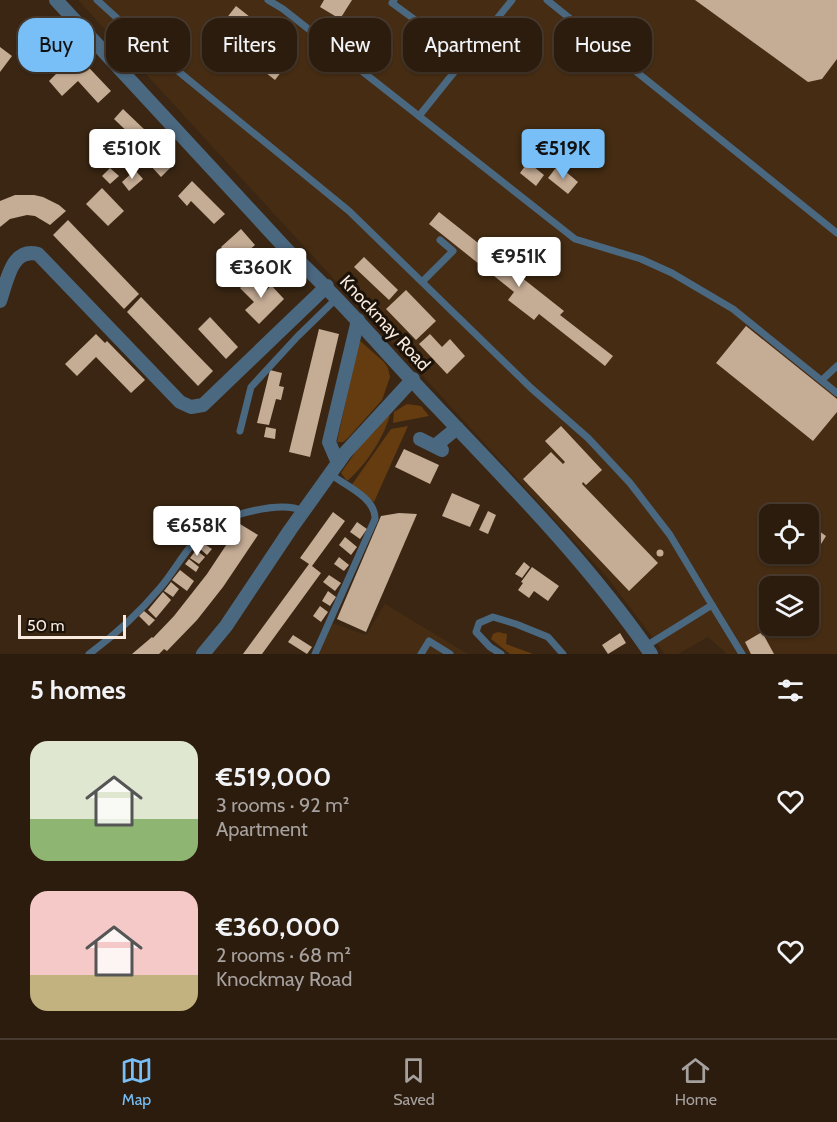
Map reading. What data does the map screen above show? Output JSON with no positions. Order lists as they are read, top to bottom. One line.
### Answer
{"streets":{"street":["Knockmay Road"]},"scale_bar":"50 m","page":{"chip":["Buy","Rent","Filters","New","Apartment","House"],"price":["€510K","€519K","€951K","€360K","€658K"],"scale":"50 m","heading":"5 homes","list":[{"name":"€519,000","note":"3 rooms · 92 m² · Apartment"},{"name":"€360,000","note":"2 rooms · 68 m² · Knockmay Road"}],"tabs":["Map","Saved","Home"]}}
